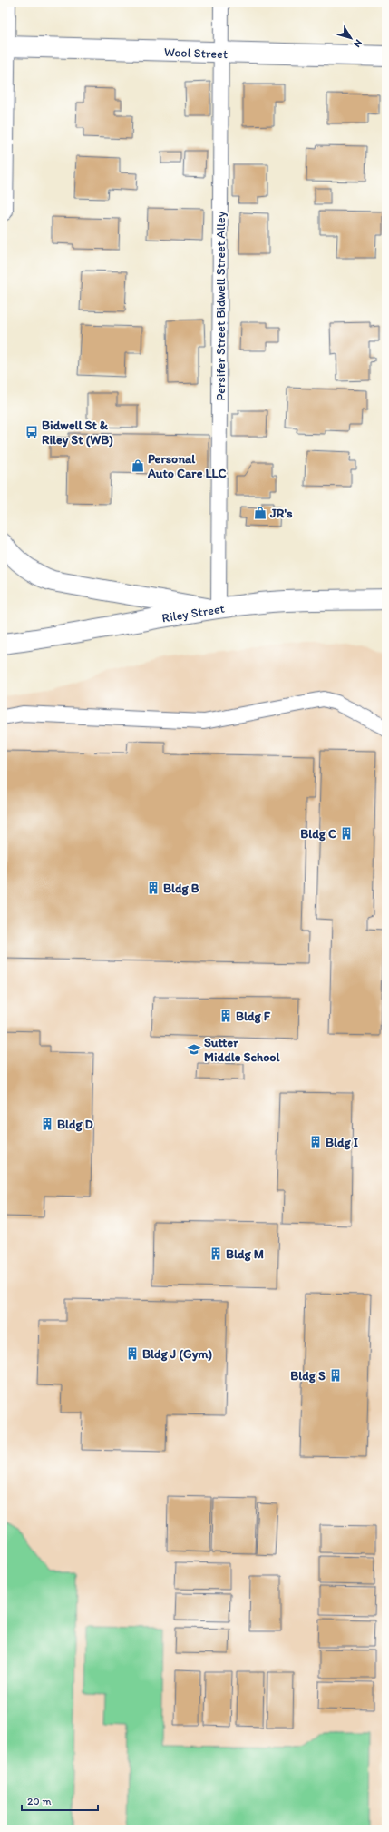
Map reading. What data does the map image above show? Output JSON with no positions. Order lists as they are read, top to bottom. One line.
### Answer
{"streets":{"street":["Wool Street","Riley Street"],"lane":["Persifer Street Bidwell Street Alley"]},"crossings":[["Wool Street","Persifer Street Bidwell Street Alley"],["Persifer Street Bidwell Street Alley","Riley Street"]],"places":{"bus stop":["Bidwell St & Riley St (WB)"],"shop":["Personal Auto Care LLC","JR's"],"building":["Bldg C","Bldg B","Bldg F","Bldg D","Bldg I","Bldg M","Bldg J (Gym)","Bldg S"],"school or university":["Sutter Middle School"]},"scale_bar":"20 m","north":"bottom right"}
